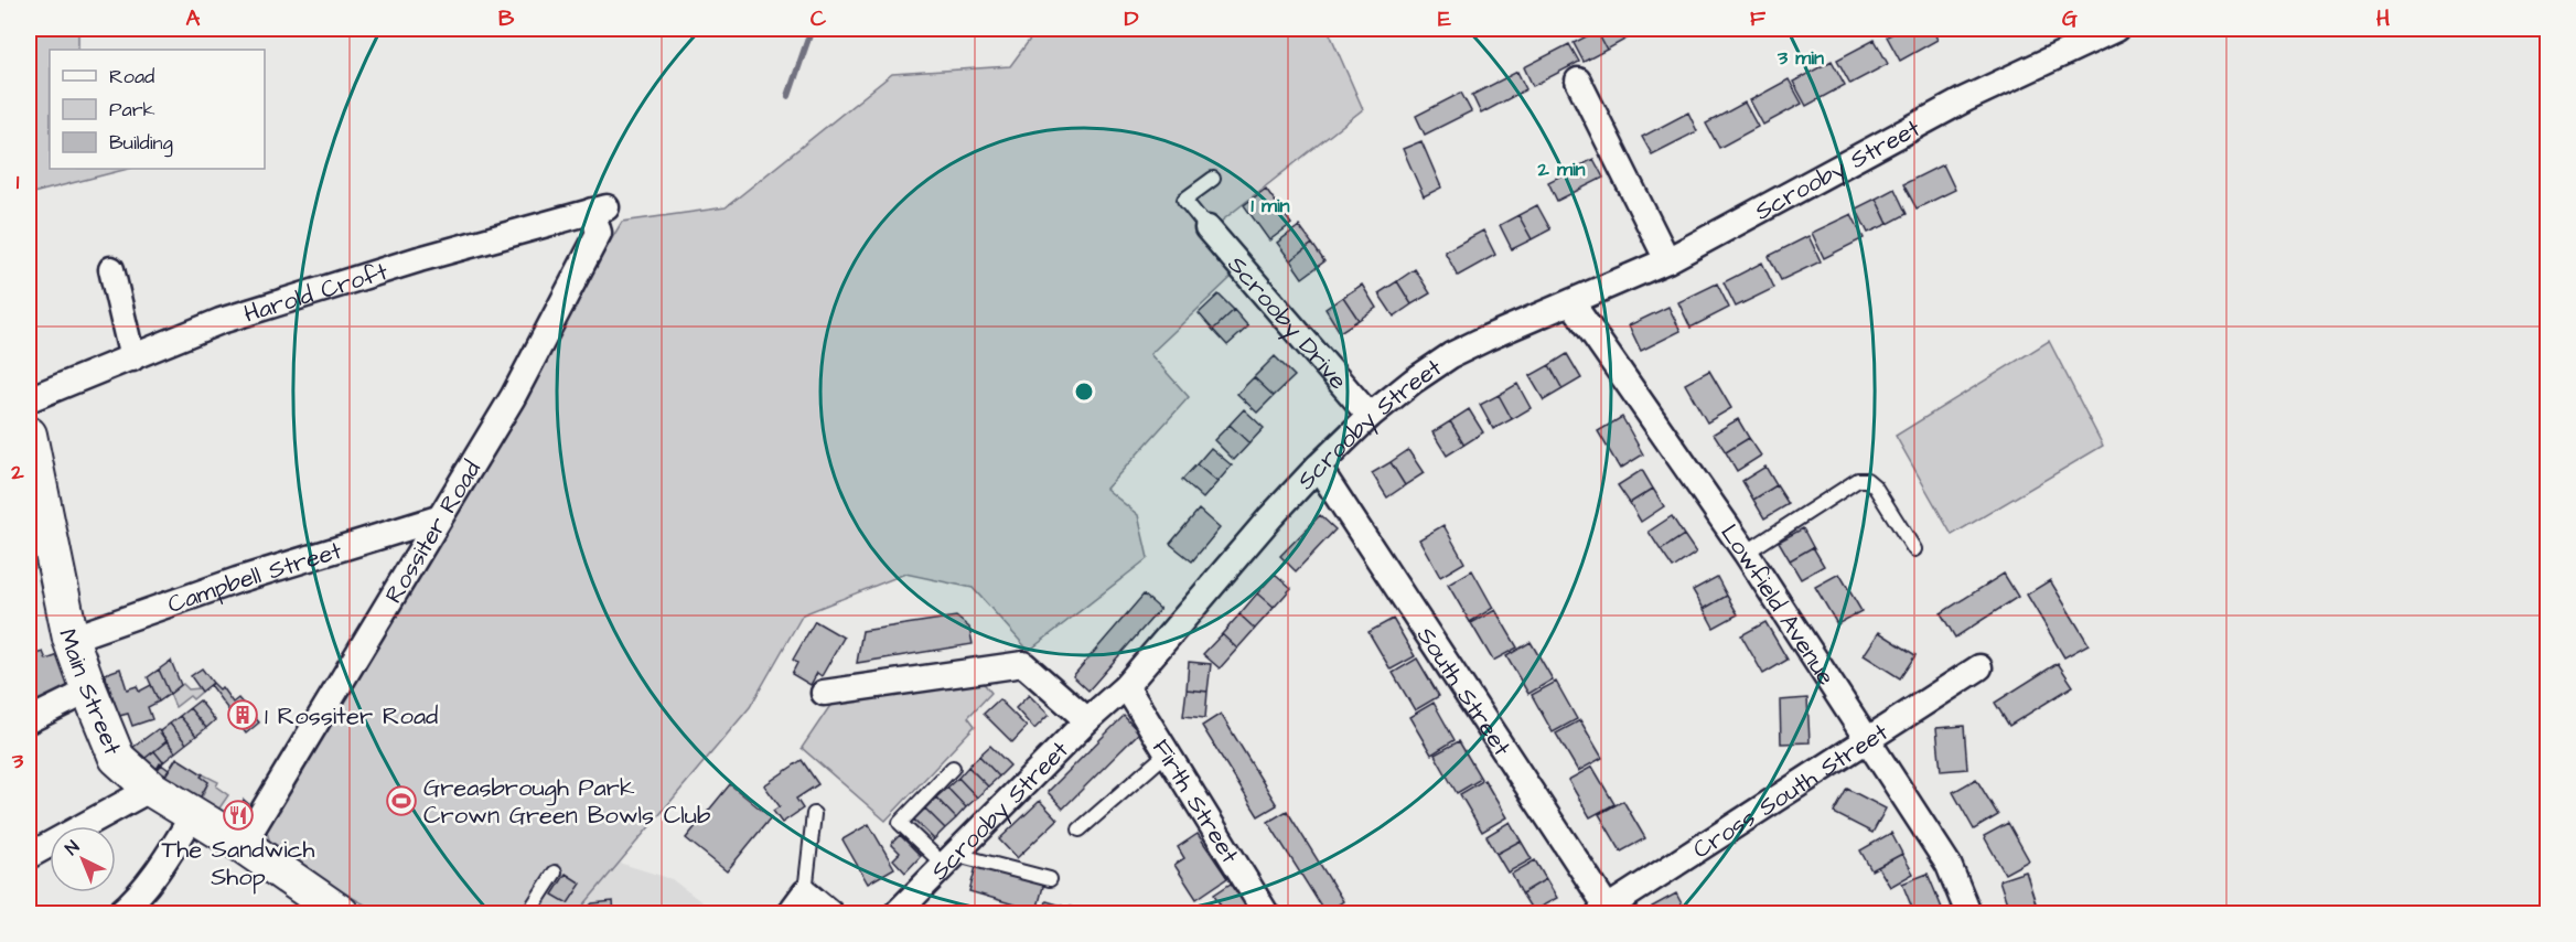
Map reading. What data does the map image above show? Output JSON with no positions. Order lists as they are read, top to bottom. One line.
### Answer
{"streets":{"main road":["Main Street"],"street":["Scrooby Street","Harold Croft","Scrooby Drive","Rossiter Road","Campbell Street","Lowfield Avenue","South Street","Cross South Street","Firth Street"]},"crossings":[["Scrooby Street","Scrooby Drive"],["Scrooby Street","Lowfield Avenue"],["Scrooby Street","South Street"],["Scrooby Street","Firth Street"],["Harold Croft","Rossiter Road"],["Rossiter Road","Campbell Street"],["Rossiter Road","Main Street"],["Campbell Street","Main Street"],["Lowfield Avenue","Cross South Street"],["South Street","Cross South Street"]],"places":{"building":["1 Rossiter Road"],"sports":["Greasbrough Park Crown Green Bowls Club"],"restaurant":["The Sandwich Shop"]},"legend":["Road","Park","Building"],"north":"top left","grid":{"columns":["A","B","C","D","E","F","G","H"],"rows":["1","2","3"]},"rings":["3 min","2 min","1 min"]}
